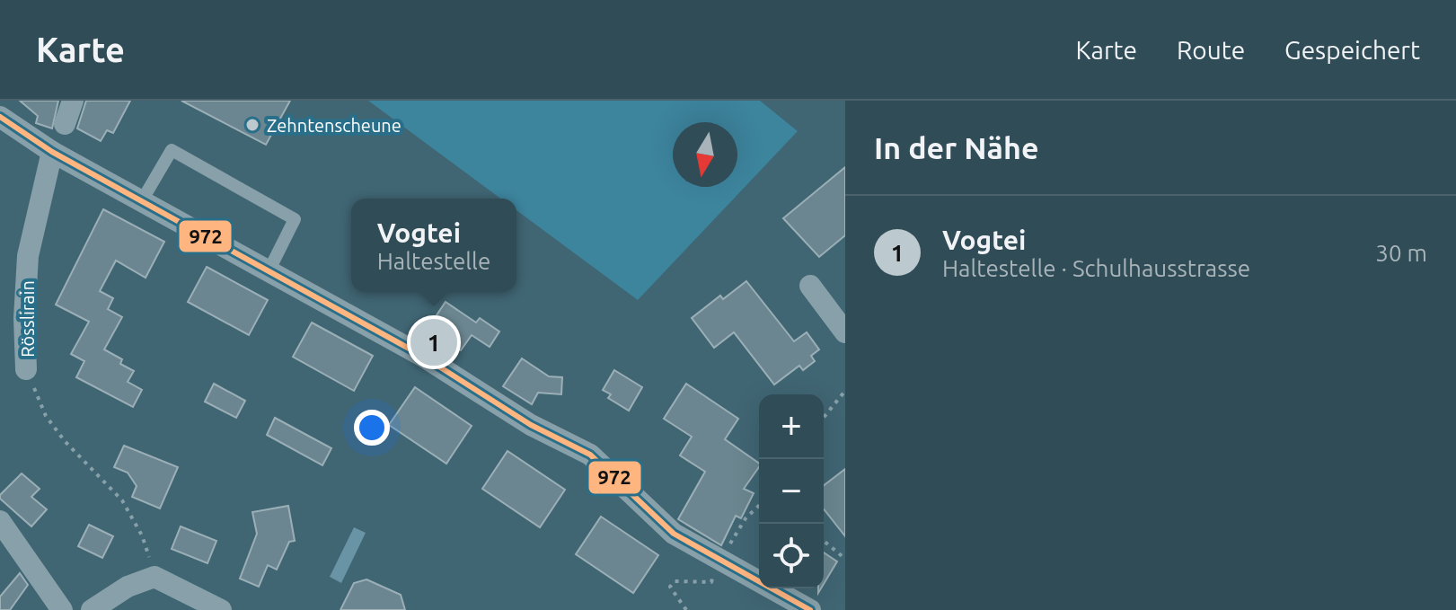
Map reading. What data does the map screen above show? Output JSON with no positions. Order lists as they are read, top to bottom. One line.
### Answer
{"streets":{"street":["Rösslirain"]},"places":["Zehntenscheune"],"lines":["transit line 972"],"north":"bottom","page":{"header":"Karte","nav":["Karte","Route","Gespeichert"],"heading":"In der Nähe","list":[{"mark":"1","name":"Vogtei","note":"Haltestelle · Schulhausstrasse","value":"30 m"}],"popup":["Vogtei","Haltestelle"],"pins":"1","map_buttons":["+","−"]}}
